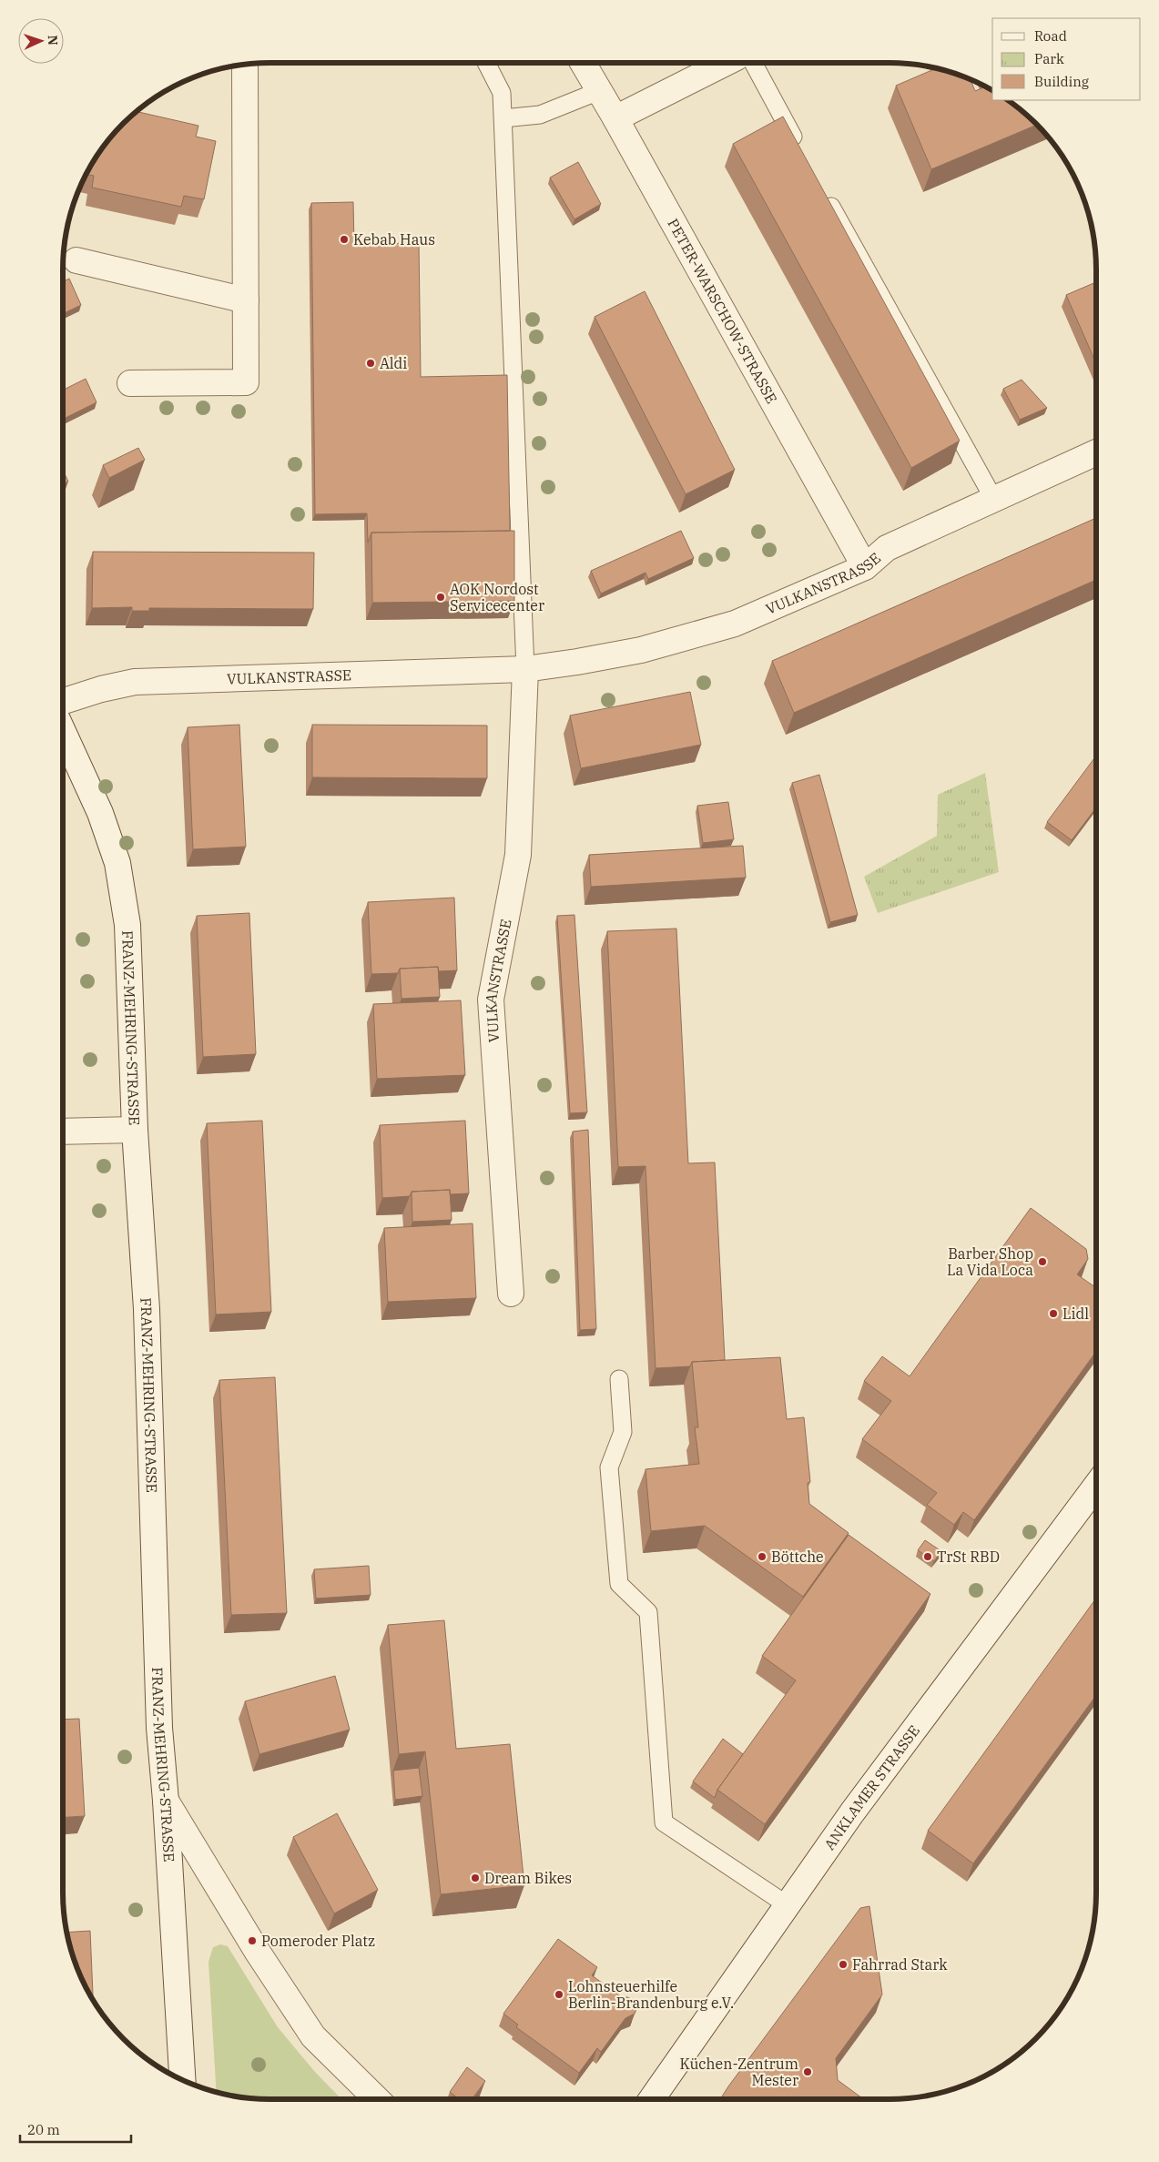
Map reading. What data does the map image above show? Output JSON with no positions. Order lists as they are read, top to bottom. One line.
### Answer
{"streets":{"street":["PETER-WARSCHOW-STRASSE","VULKANSTRASSE","FRANZ-MEHRING-STRASSE","ANKLAMER STRASSE"]},"crossings":[["PETER-WARSCHOW-STRASSE","VULKANSTRASSE"]],"places":["Kebab Haus","Aldi","AOK Nordost Servicecenter","Barber Shop La Vida Loca","Lidl","Böttche","TrSt RBD","Dream Bikes","Pomeroder Platz","Fahrrad Stark","Lohnsteuerhilfe Berlin-Brandenburg e.V.","Küchen-Zentrum Mester"],"legend":["Road","Park","Building"],"scale_bar":"20 m","north":"right"}
